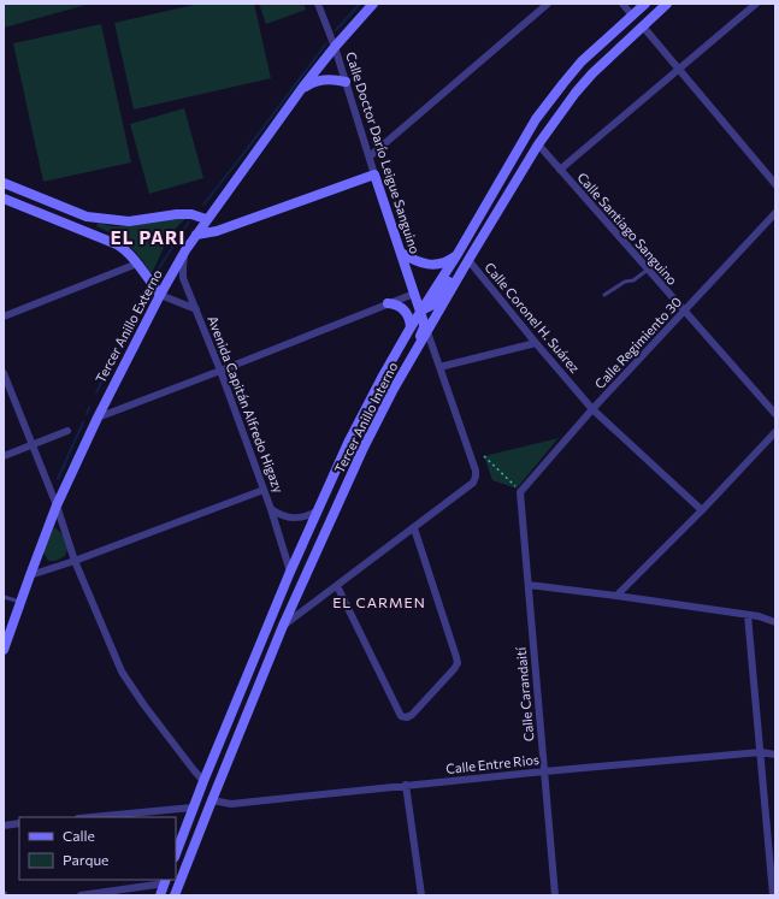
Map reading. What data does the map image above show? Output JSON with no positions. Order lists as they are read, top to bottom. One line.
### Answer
{"streets":{"main road":["Calle Doctor Darío Leigue Sanguino","Tercer Anillo Externo","Tercer Anillo Interno"],"street":["Calle Santiago Sanguino","Calle Coronel H. Suárez","Calle Regimiento 30","Avenida Capitán Alfredo Higazy","Calle Carandaití","Calle Entre Rios"]},"crossings":[["Calle Doctor Darío Leigue Sanguino","Tercer Anillo Externo"],["Calle Doctor Darío Leigue Sanguino","Tercer Anillo Interno"],["Calle Santiago Sanguino","Calle Regimiento 30"],["Calle Santiago Sanguino","Tercer Anillo Interno"],["Calle Coronel H. Suárez","Calle Regimiento 30"],["Calle Coronel H. Suárez","Tercer Anillo Interno"],["Tercer Anillo Externo","Avenida Capitán Alfredo Higazy"],["Calle Regimiento 30","Calle Carandaití"],["Avenida Capitán Alfredo Higazy","Tercer Anillo Interno"],["Tercer Anillo Interno","Calle Entre Rios"],["Calle Carandaití","Calle Entre Rios"]],"districts":["EL PARI","EL CARMEN"],"legend":["Calle","Parque"]}
